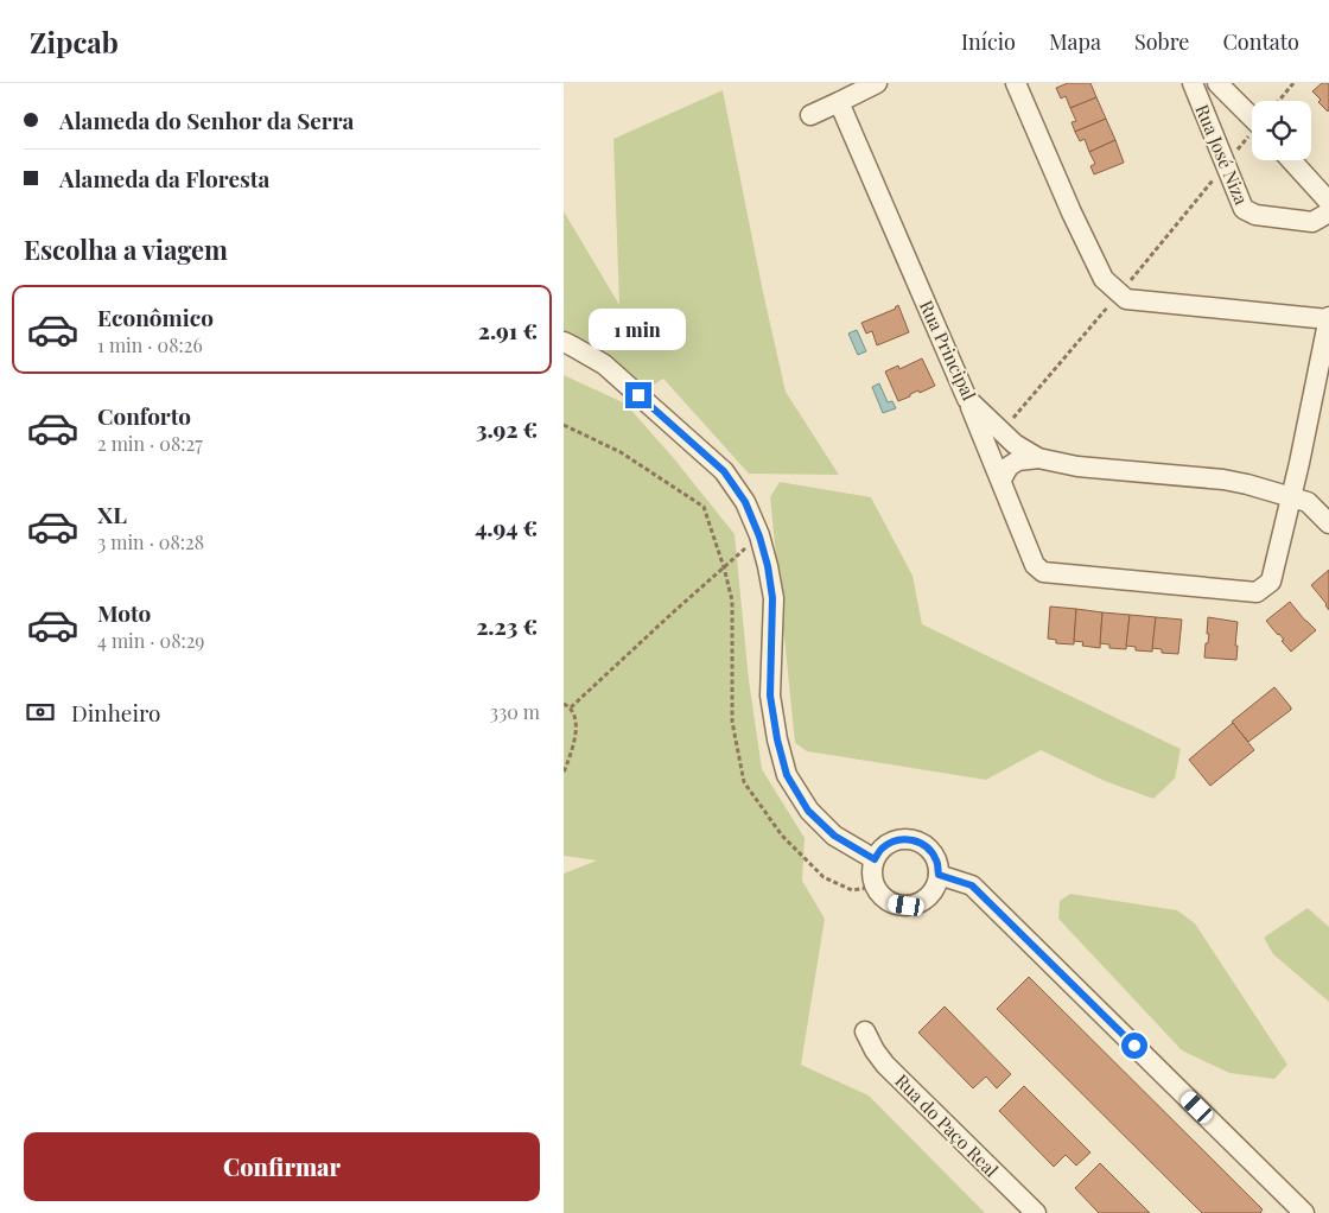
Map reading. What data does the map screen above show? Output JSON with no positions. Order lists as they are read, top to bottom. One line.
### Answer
{"streets":{"street":["Rua José Niza","Rua Principal","Rua do Paço Real"]},"page":{"header":"Zipcab","nav":["Início","Mapa","Sobre","Contato"],"banner":["Alameda do Senhor da Serra","Alameda da Floresta"],"heading":"Escolha a viagem","list":[{"name":"Econômico","note":"1 min · 08:26","value":"2.91 €"},{"name":"Conforto","note":"2 min · 08:27","value":"3.92 €"},{"name":"XL","note":"3 min · 08:28","value":"4.94 €"},{"name":"Moto","note":"4 min · 08:29","value":"2.23 €"}],"bubble":"1 min","pay":["Dinheiro","330 m"],"buttons":"Confirmar"}}
